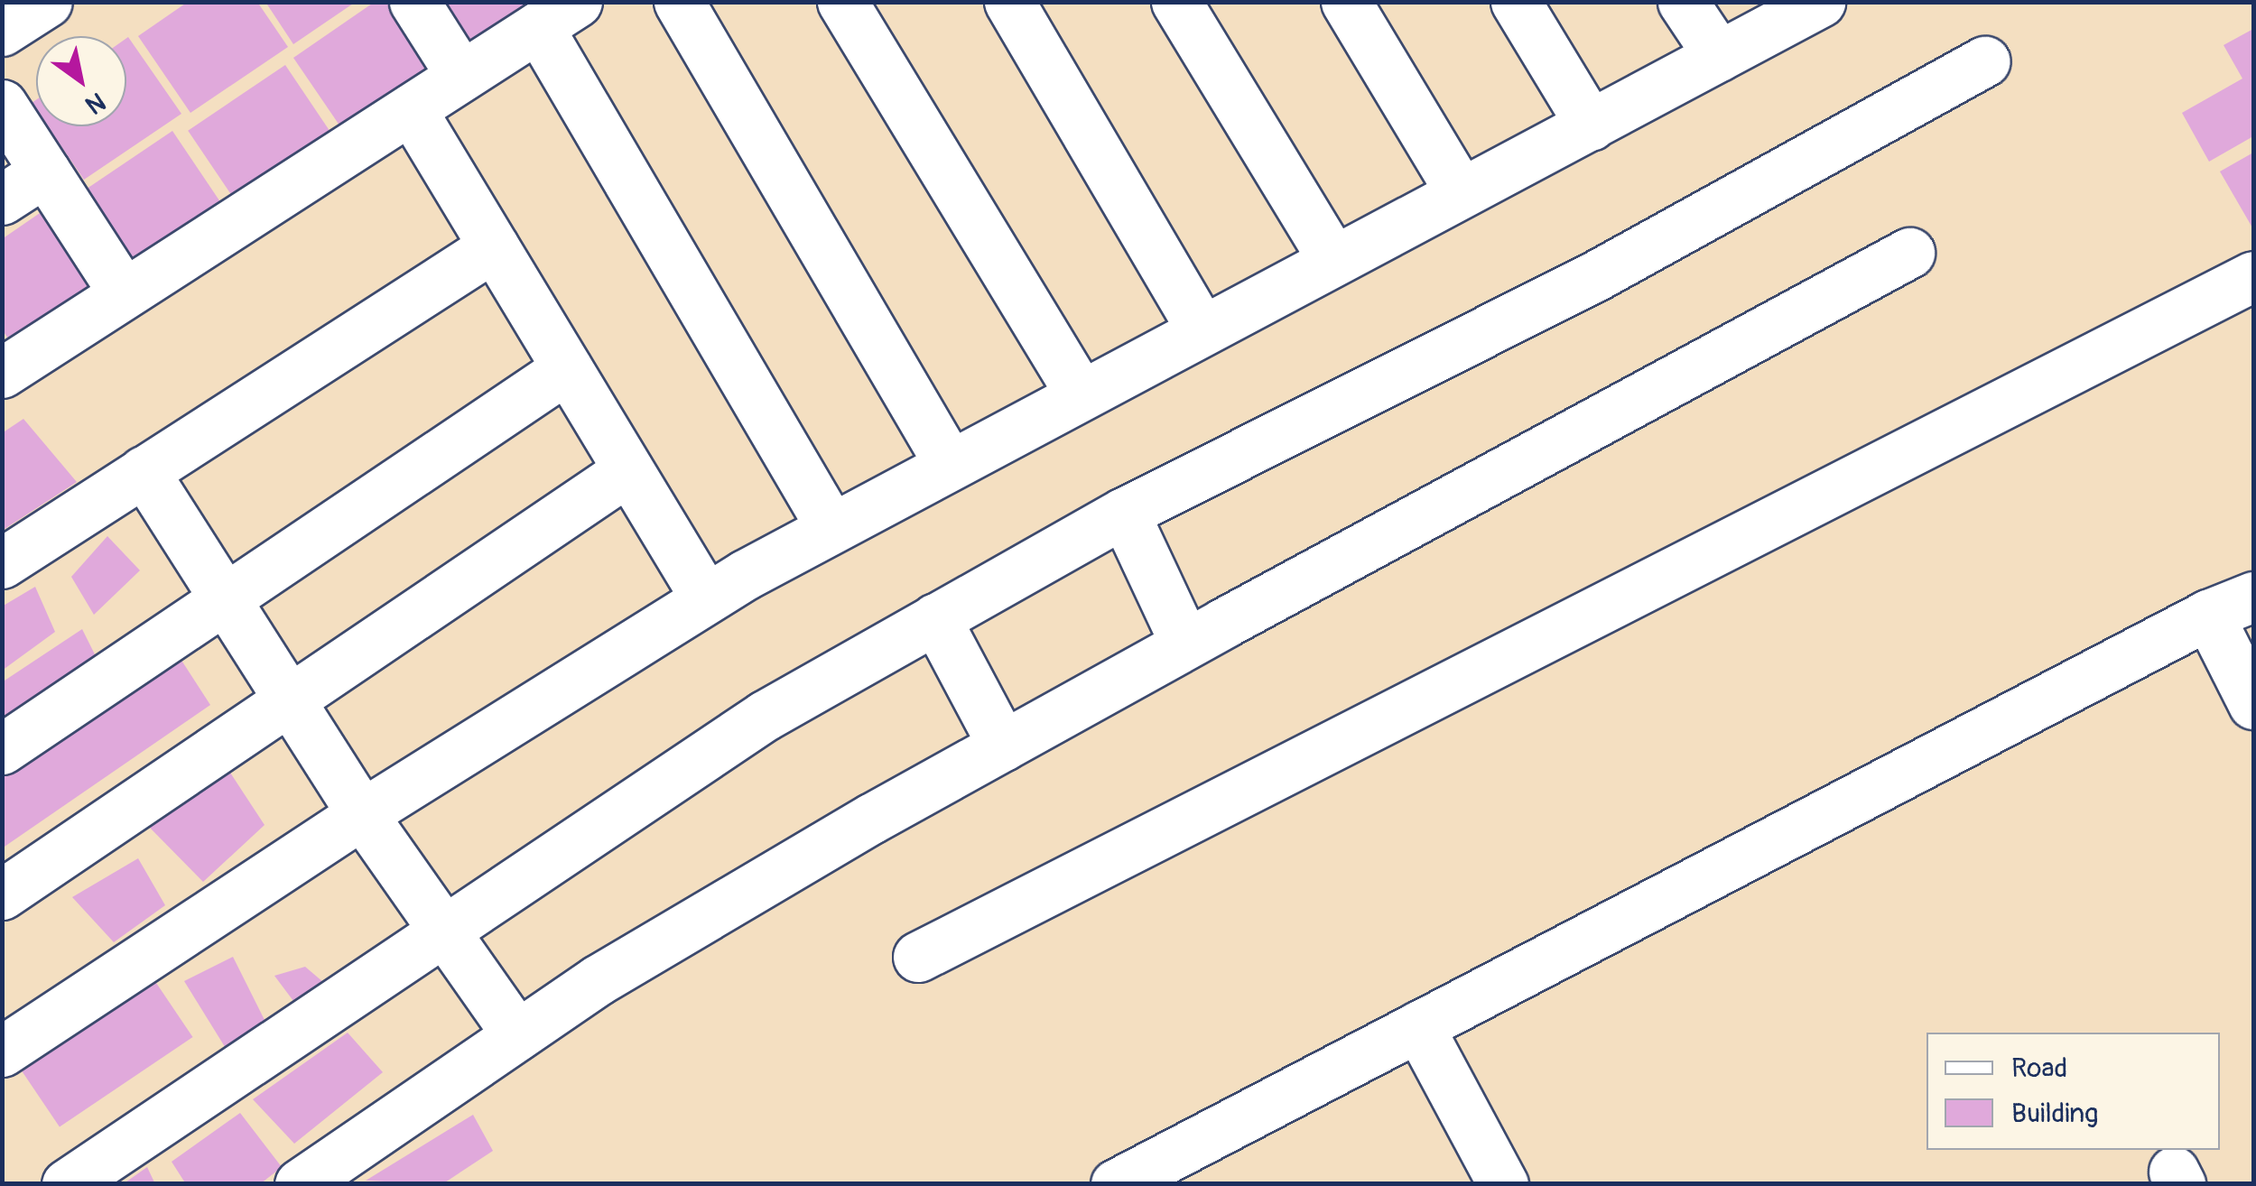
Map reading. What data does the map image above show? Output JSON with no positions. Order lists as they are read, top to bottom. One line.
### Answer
{"legend":["Road","Building"],"north":"bottom right"}
